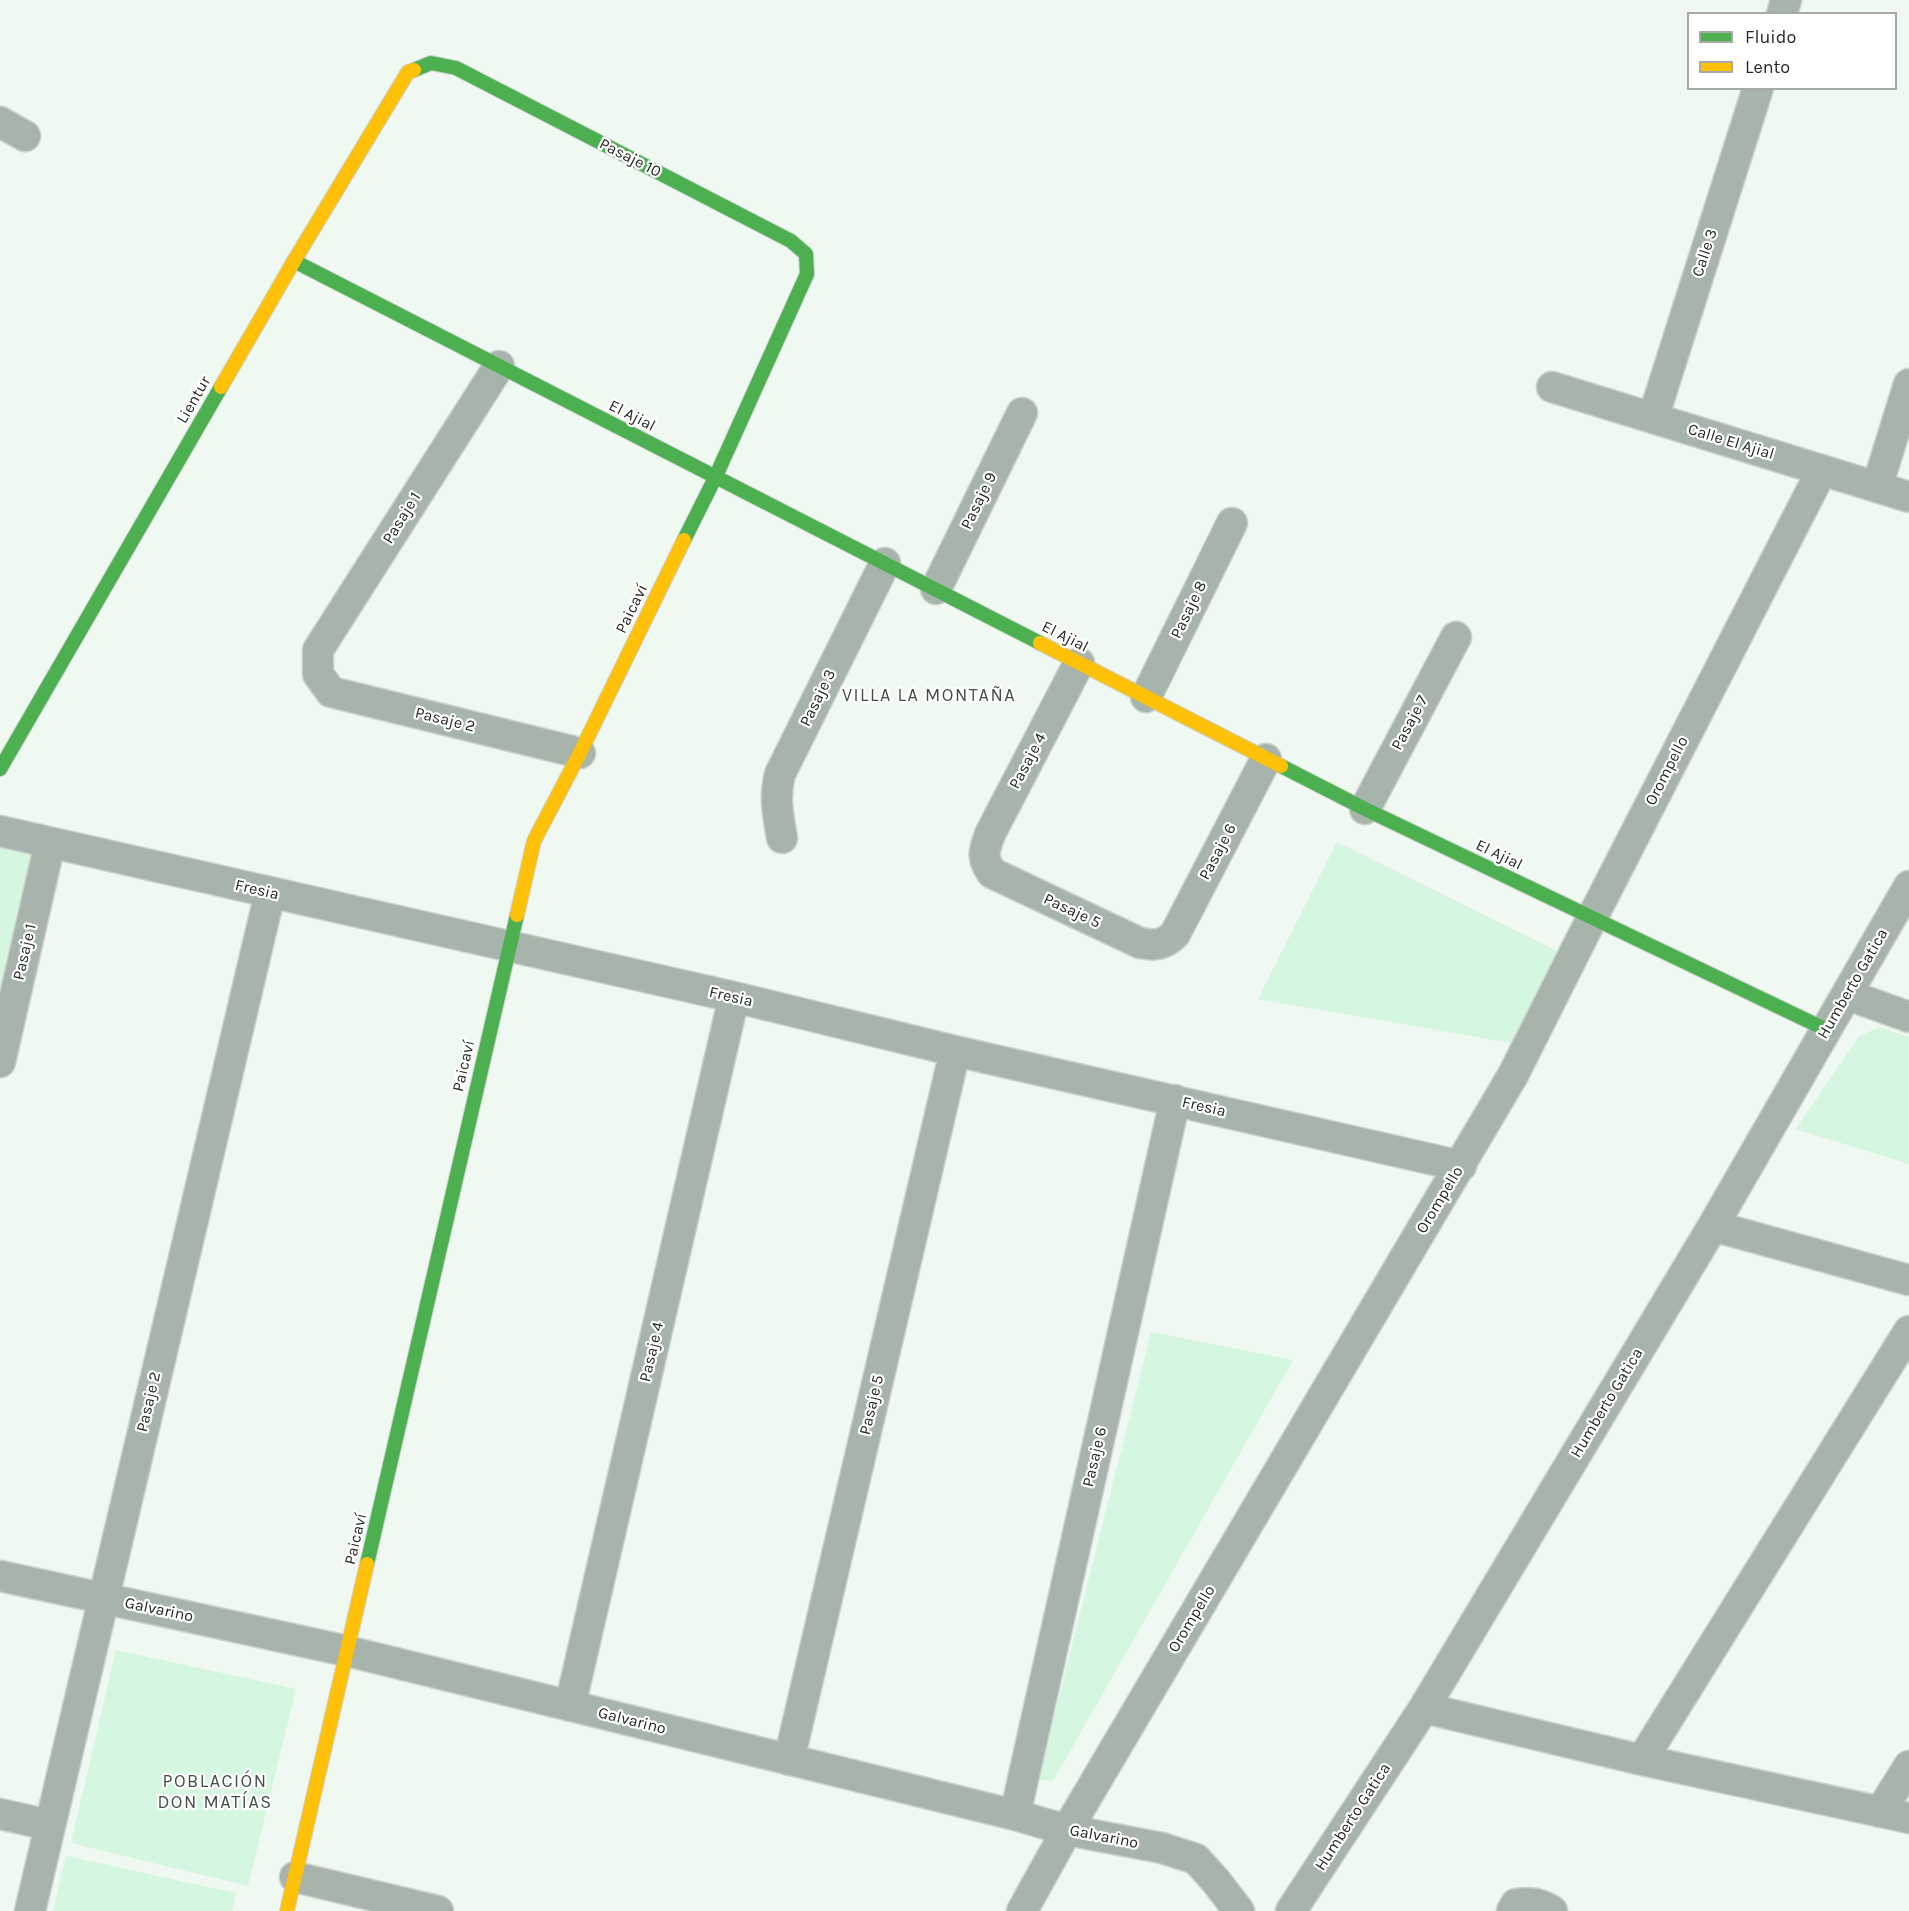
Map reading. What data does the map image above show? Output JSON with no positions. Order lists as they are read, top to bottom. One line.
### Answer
{"streets":{"street":["Pasaje 10","Calle 3","Lientur","El Ajial","Calle El Ajial","Pasaje 9","Pasaje 1","Paicaví","Pasaje 8","Pasaje 3","Pasaje 2","Pasaje 7","Pasaje 4","Orompello","Pasaje 6","Fresia","Pasaje 5","Humberto Gatica","Galvarino"]},"crossings":[["Pasaje 10","Lientur"],["Pasaje 10","Paicaví"],["Calle 3","Calle El Ajial"],["Lientur","El Ajial"],["El Ajial","Pasaje 9"],["El Ajial","Pasaje 1"],["El Ajial","Paicaví"],["El Ajial","Pasaje 8"],["El Ajial","Pasaje 3"],["El Ajial","Pasaje 7"],["El Ajial","Pasaje 4"],["El Ajial","Orompello"],["El Ajial","Pasaje 6"],["El Ajial","Humberto Gatica"],["Calle El Ajial","Orompello"],["Pasaje 1","Pasaje 2"],["Pasaje 1","Fresia"],["Paicaví","Pasaje 2"],["Paicaví","Fresia"],["Paicaví","Galvarino"],["Pasaje 2","Fresia"],["Pasaje 2","Galvarino"],["Pasaje 4","Fresia"],["Pasaje 4","Pasaje 5"],["Pasaje 4","Galvarino"],["Orompello","Fresia"],["Orompello","Galvarino"],["Pasaje 6","Fresia"],["Pasaje 6","Pasaje 5"],["Pasaje 6","Galvarino"],["Fresia","Pasaje 5"],["Pasaje 5","Galvarino"]],"districts":["VILLA LA MONTAÑA","POBLACIÓN DON MATÍAS"],"legend":["Fluido","Lento"]}
